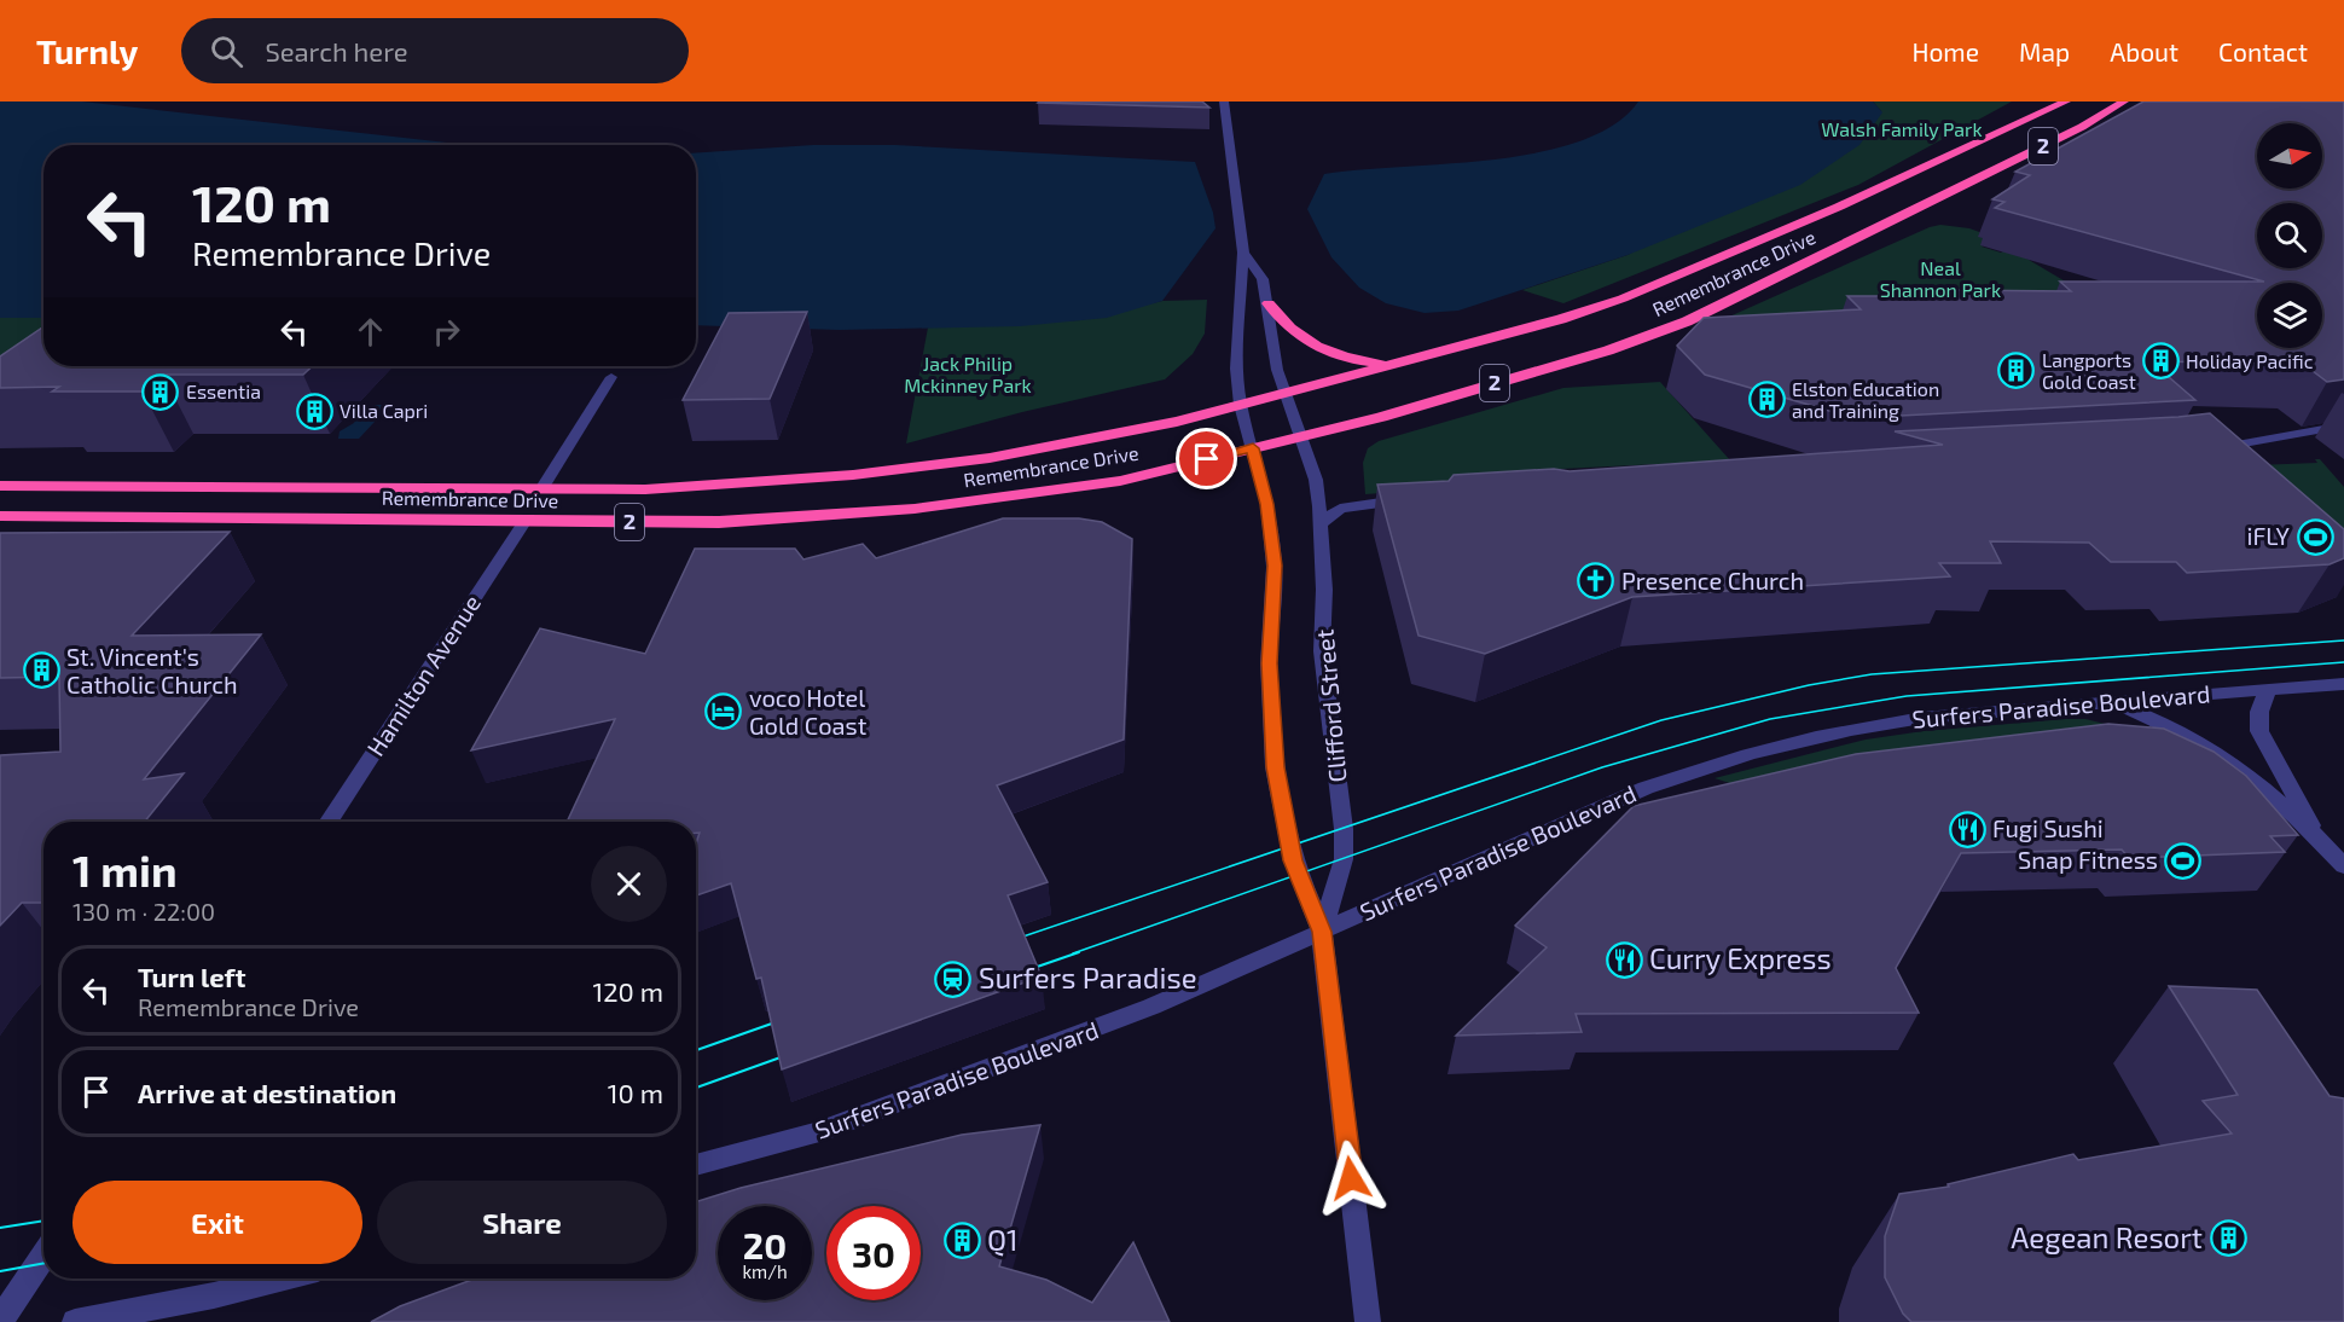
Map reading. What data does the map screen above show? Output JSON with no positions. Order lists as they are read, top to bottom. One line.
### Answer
{"streets":{"highway":["2","Remembrance Drive"],"street":["Hamilton Avenue","Clifford Street","Surfers Paradise Boulevard"]},"crossings":[["Remembrance Drive","Hamilton Avenue"],["Remembrance Drive","Clifford Street"],["Clifford Street","Surfers Paradise Boulevard"]],"parks":["Walsh Family Park","Neal Shannon Park","Jack Philip Mckinney Park"],"places":{"building":["Holiday Pacific","Langports Gold Coast","Essentia","Elston Education and Training","Villa Capri","St. Vincent's Catholic Church","Aegean Resort","Q1"],"sports":["iFLY","Snap Fitness"],"church":["Presence Church"],"hotel":["voco Hotel Gold Coast"],"restaurant":["Fugi Sushi","Curry Express"],"station":["Surfers Paradise"]},"north":"right","page":{"header":"Turnly","search":"Search here","nav":["Home","Map","About","Contact"],"turn":["120 m","Remembrance Drive"],"heading":["1 min","130 m · 22:00"],"list":[{"name":"Turn left","note":"Remembrance Drive","value":"120 m"},{"name":"Arrive at destination","value":"10 m"}],"buttons":["Exit","Share"],"speed":"20 km/h","limit":"30"}}
